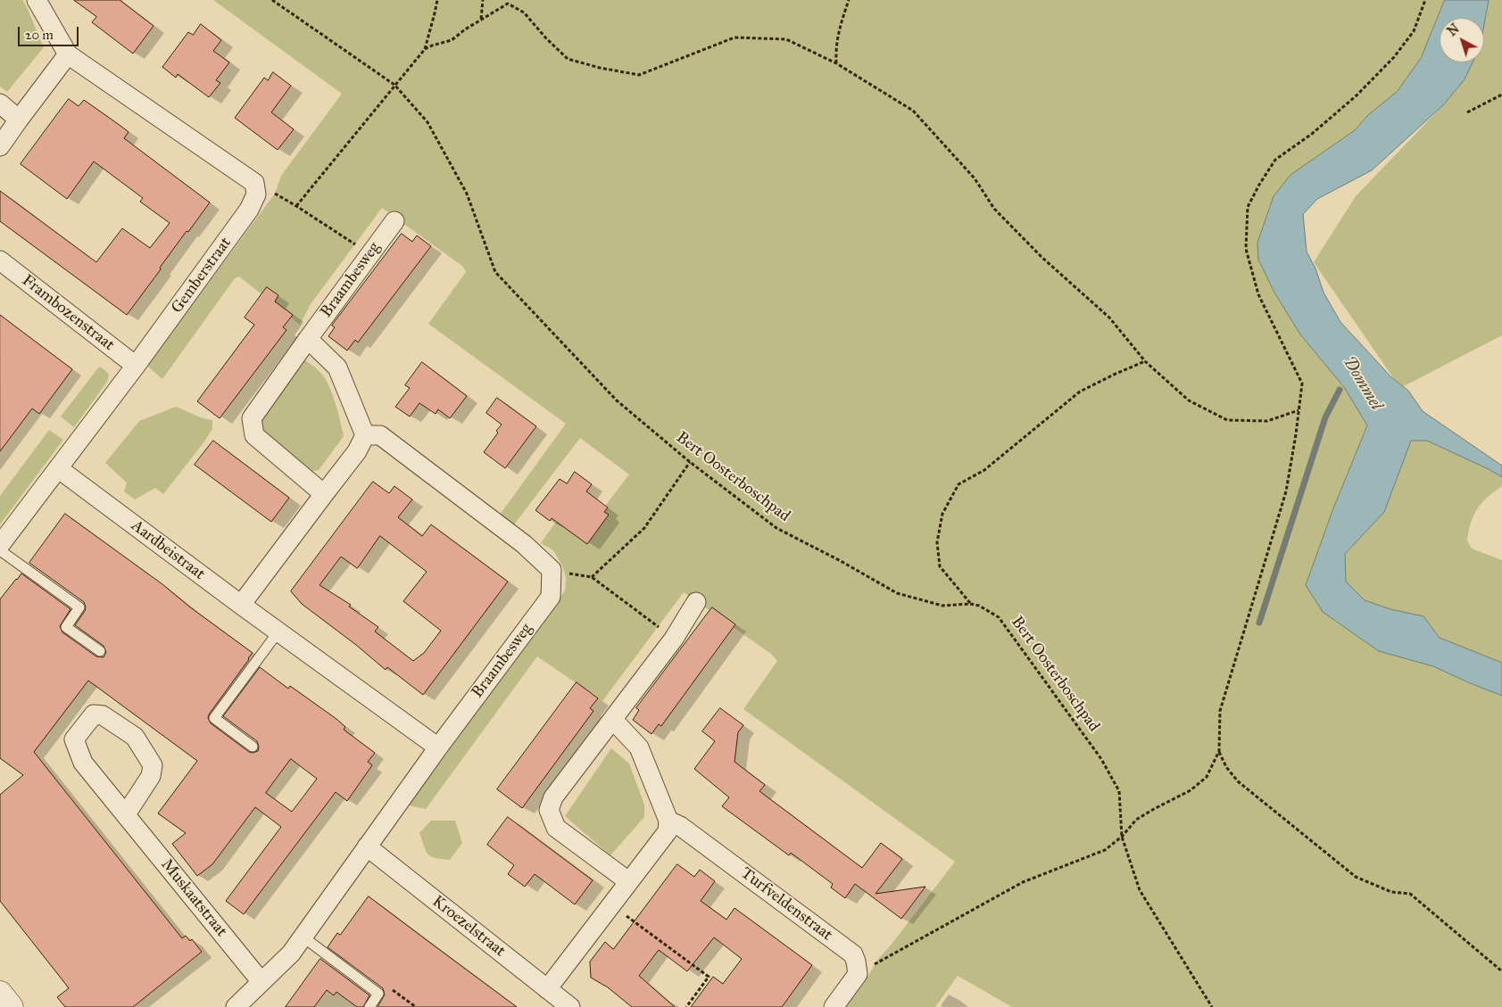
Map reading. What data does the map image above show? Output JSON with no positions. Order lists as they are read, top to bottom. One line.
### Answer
{"streets":{"street":["Gemberstraat","Braambesweg","Frambozenstraat","Aardbeistraat","Muskaatstraat","Turfveldenstraat","Kroezelstraat"],"path":["Bert Oosterboschpad"]},"crossings":[["Gemberstraat","Frambozenstraat"],["Gemberstraat","Aardbeistraat"],["Braambesweg","Aardbeistraat"],["Braambesweg","Muskaatstraat"],["Braambesweg","Kroezelstraat"]],"water":["Dommel"],"scale_bar":"20 m","north":"top left"}
